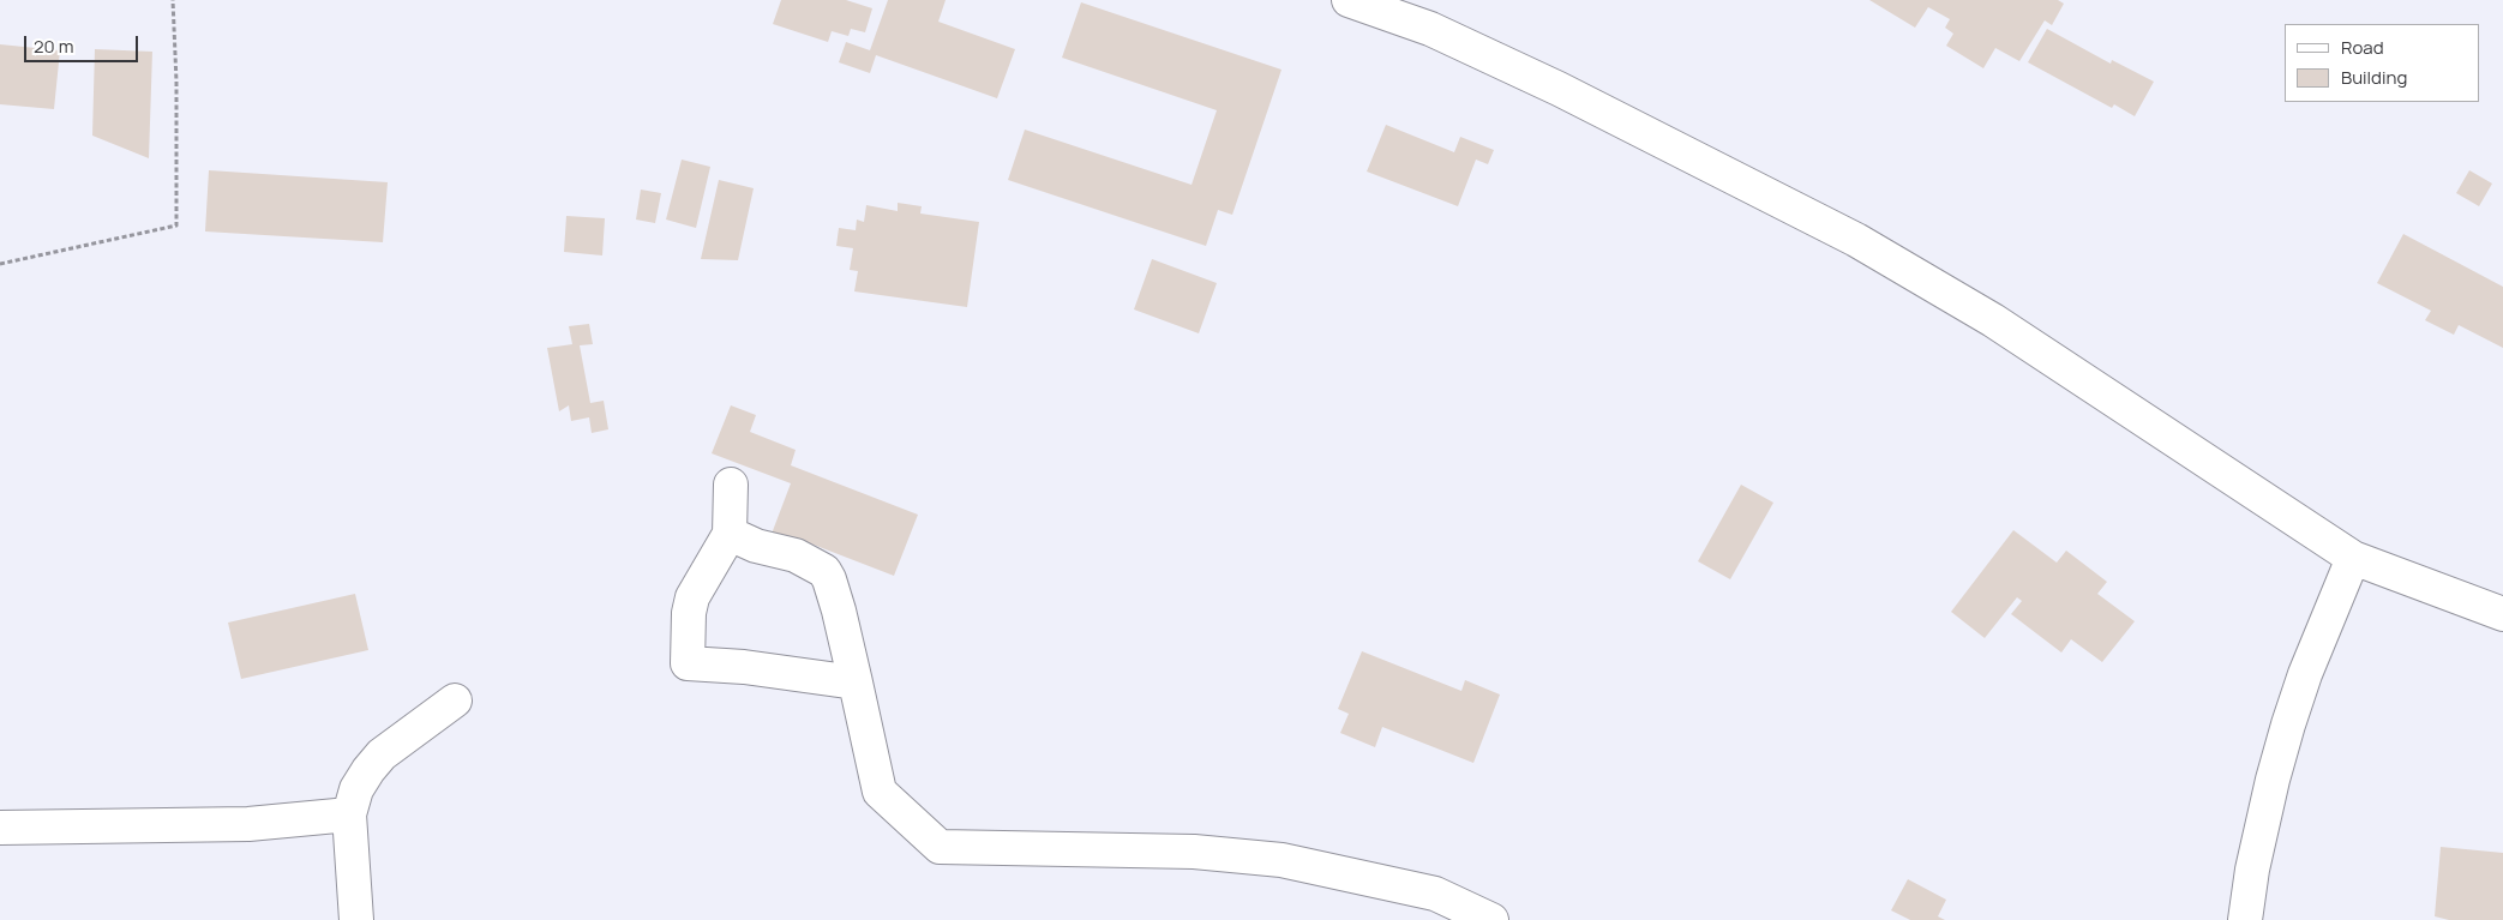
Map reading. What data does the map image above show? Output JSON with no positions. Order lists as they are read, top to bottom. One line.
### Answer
{"legend":["Road","Building"],"scale_bar":"20 m"}
